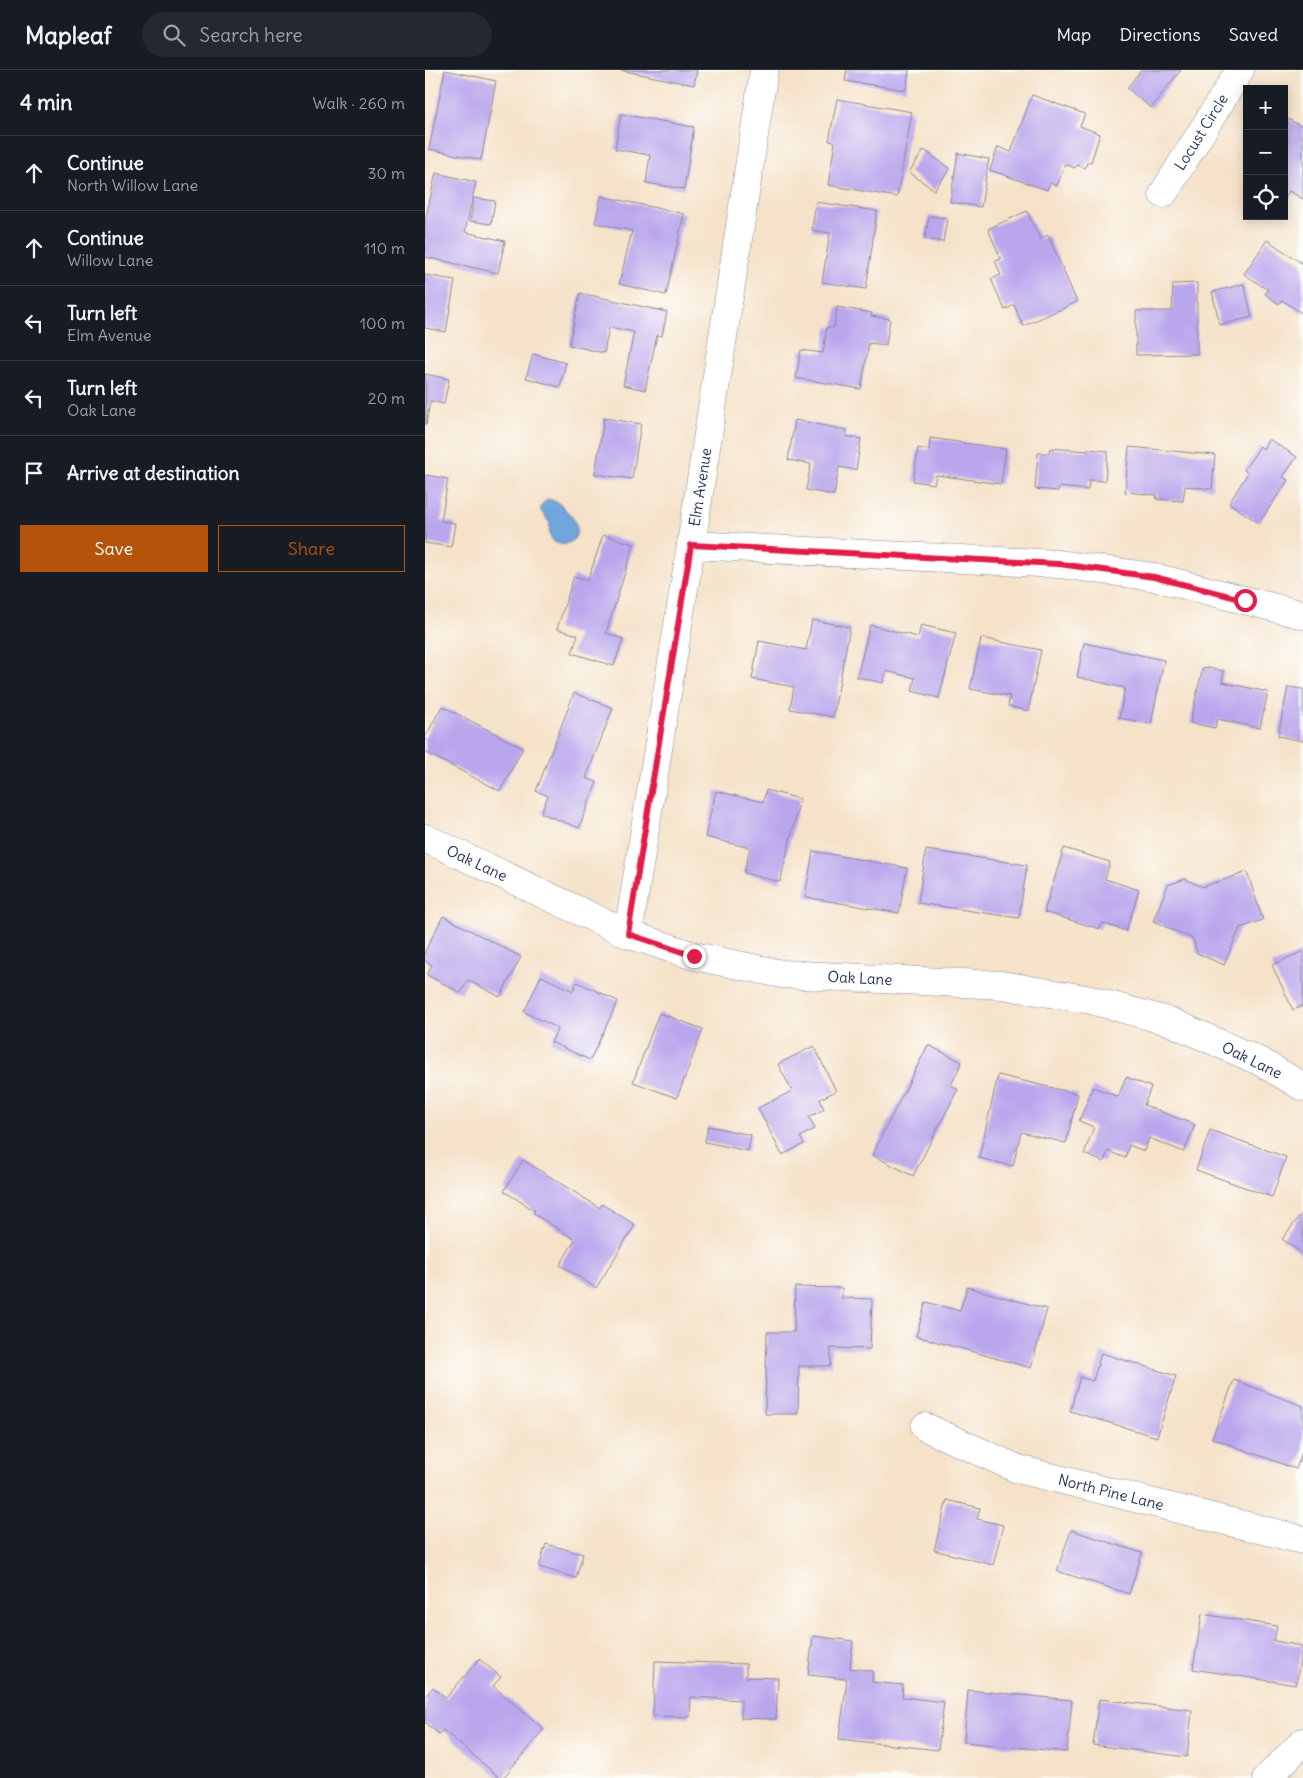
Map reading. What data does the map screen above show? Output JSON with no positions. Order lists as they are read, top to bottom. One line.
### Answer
{"streets":{"street":["Locust Circle","Elm Avenue","Oak Lane","North Pine Lane"]},"crossings":[["Elm Avenue","Oak Lane"]],"page":{"header":"Mapleaf","search":"Search here","nav":["Map","Directions","Saved"],"heading":["4 min","Walk · 260 m"],"map_buttons":["+","−"],"list":[["Continue","North Willow Lane","30 m"],["Continue","Willow Lane","110 m"],["Turn left","Elm Avenue","100 m"],["Turn left","Oak Lane","20 m"],"Arrive at destination"],"buttons":["Save","Share"]}}
